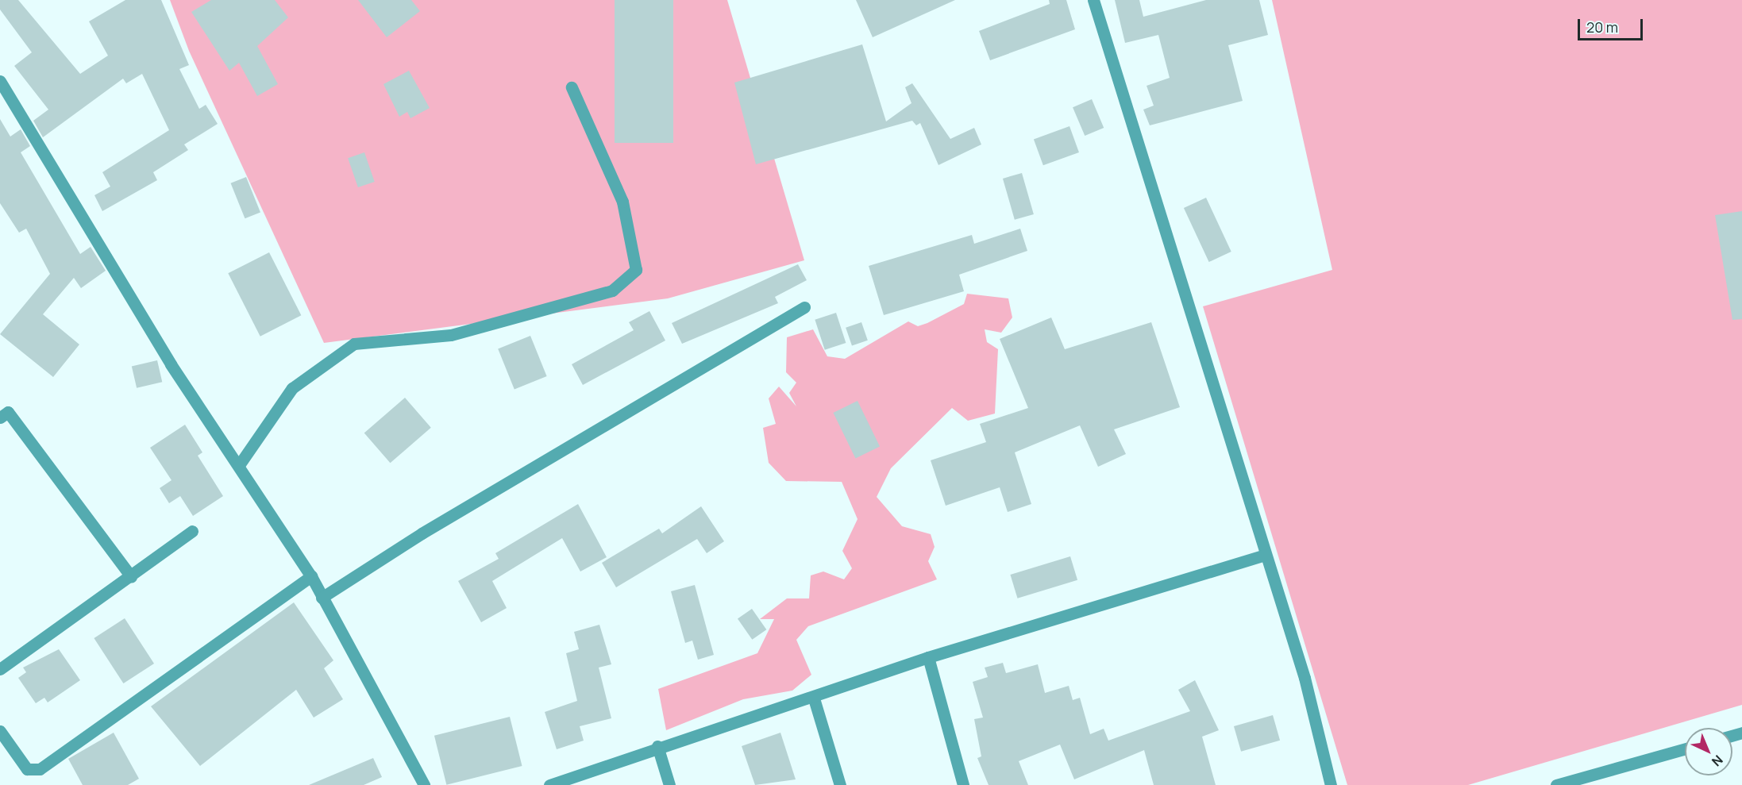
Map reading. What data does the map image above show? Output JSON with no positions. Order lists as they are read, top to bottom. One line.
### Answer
{"scale_bar":"20 m","north":"bottom right"}
